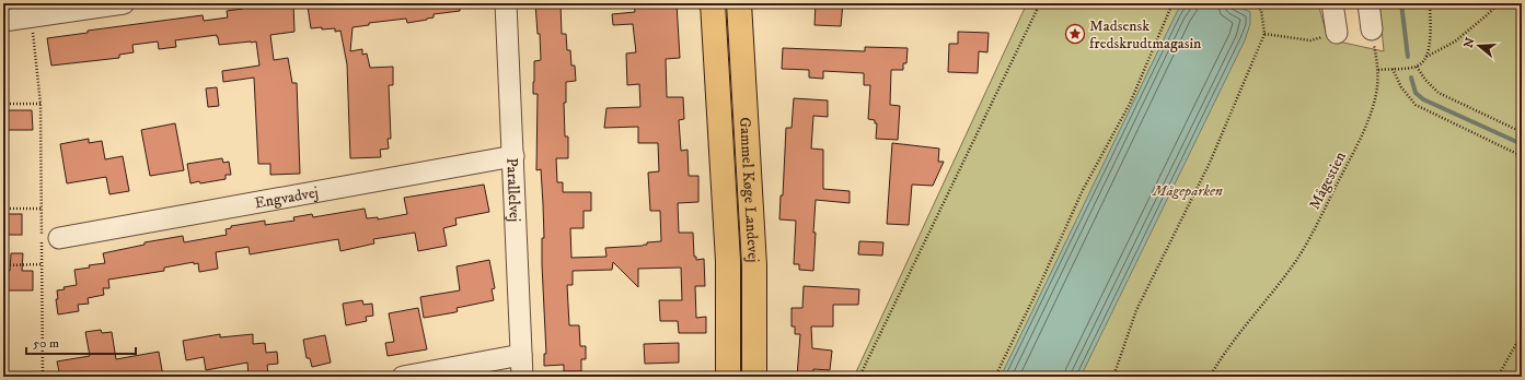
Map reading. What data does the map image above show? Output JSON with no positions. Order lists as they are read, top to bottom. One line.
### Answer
{"streets":{"main road":["Gammel Køge Landevej"],"street":["Parallelvej","Engvadvej"],"path":["Mågestien"]},"crossings":[["Parallelvej","Engvadvej"]],"parks":["Mågeparken"],"places":{"place":["Madsensk fredskrudtmagasin"]},"scale_bar":"50 m","north":"left"}
